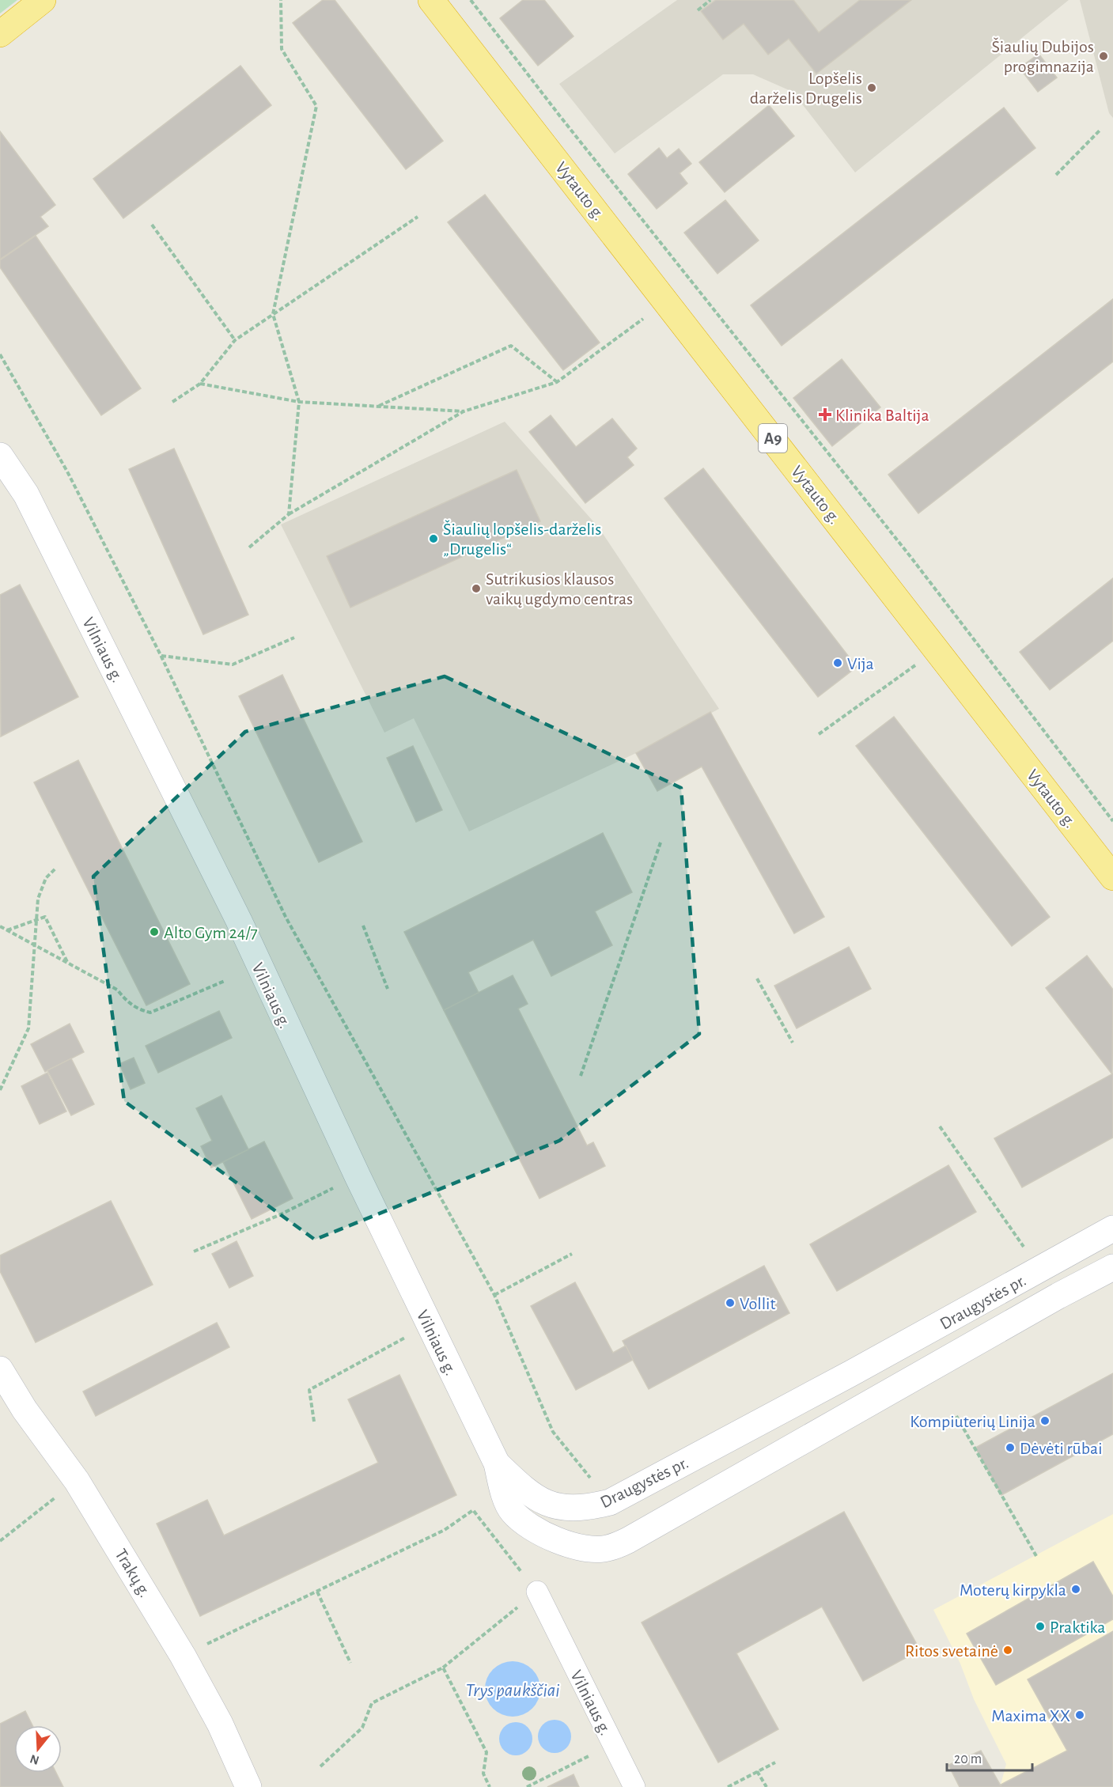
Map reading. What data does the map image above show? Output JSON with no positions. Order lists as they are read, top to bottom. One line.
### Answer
{"streets":{"highway":["Vytauto g.","A9"],"main road":["Vilniaus g.","Draugystės pr.","Trakų g."]},"crossings":[["Vilniaus g.","Draugystės pr."]],"water":["Trys paukščiai"],"places":{"other":["Šiaulių Dubijos progimnazija","Lopšelis darželis Drugelis","Šiaulių lopšelis-darželis „Drugelis“","Sutrikusios klausos vaikų ugdymo centras","Vija","Alto Gym 24/7","Vollit","Kompiuterių Linija","Dėvėti rūbai","Moterų kirpykla","Praktika","Ritos svetainė","Maxima XX"],"health":["Klinika Baltija"]},"scale_bar":"20 m","north":"bottom"}
